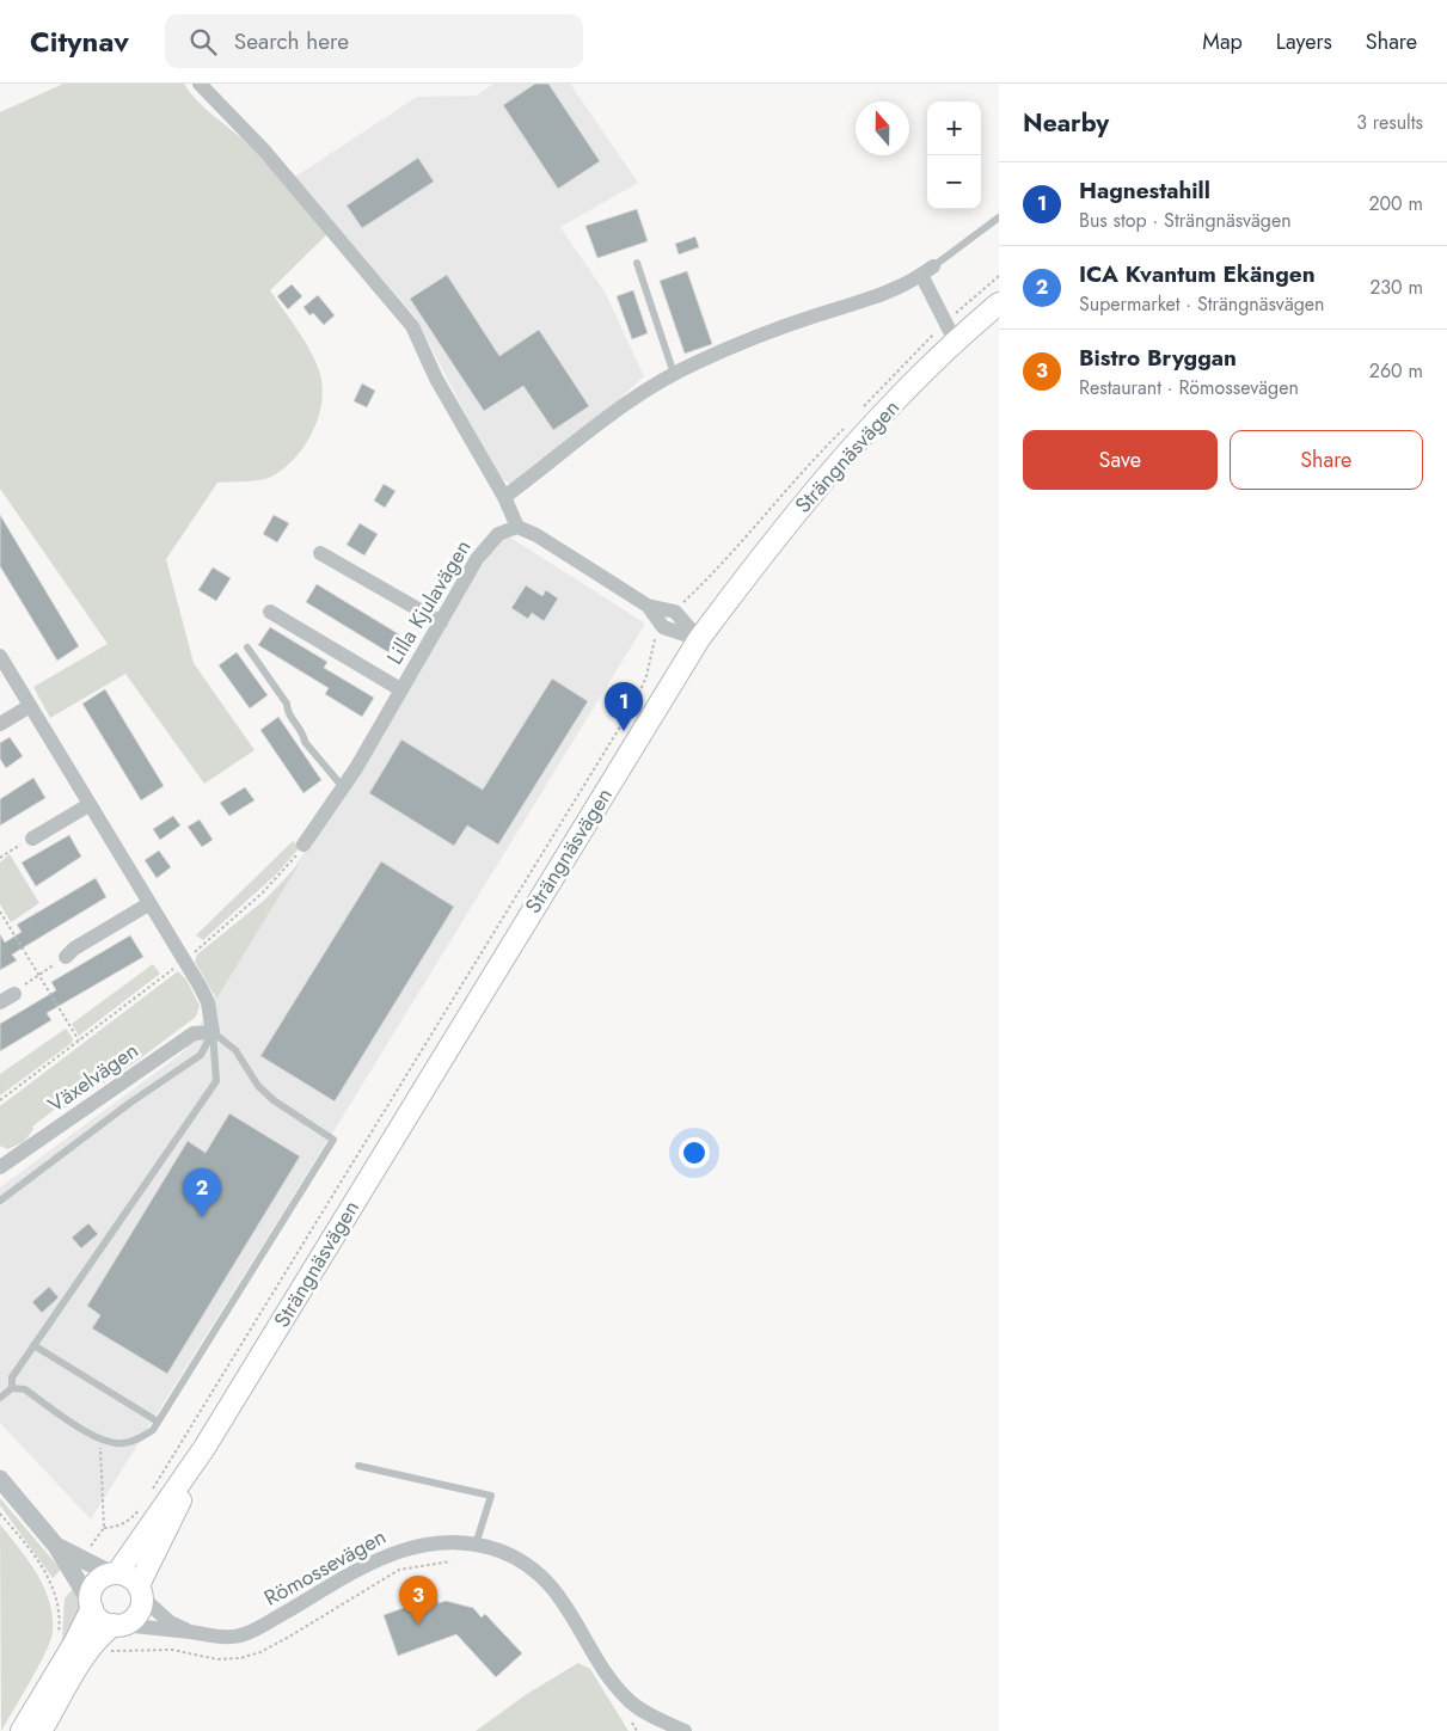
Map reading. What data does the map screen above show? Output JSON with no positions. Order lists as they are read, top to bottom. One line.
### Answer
{"streets":{"main road":["Strängnäsvägen"],"street":["Lilla Kjulavägen","Växelvägen","Römossevägen"]},"crossings":[["Strängnäsvägen","Römossevägen"]],"north":"top","page":{"header":"Citynav","search":"Search here","nav":["Map","Layers","Share"],"heading":["Nearby","3 results"],"map_buttons":["+","−"],"list":[{"mark":"1","name":"Hagnestahill","note":"Bus stop · Strängnäsvägen","value":"200 m"},{"mark":"2","name":"ICA Kvantum Ekängen","note":"Supermarket · Strängnäsvägen","value":"230 m"},{"mark":"3","name":"Bistro Bryggan","note":"Restaurant · Römossevägen","value":"260 m"}],"buttons":["Save","Share"],"pins":["1","2","3"]}}
